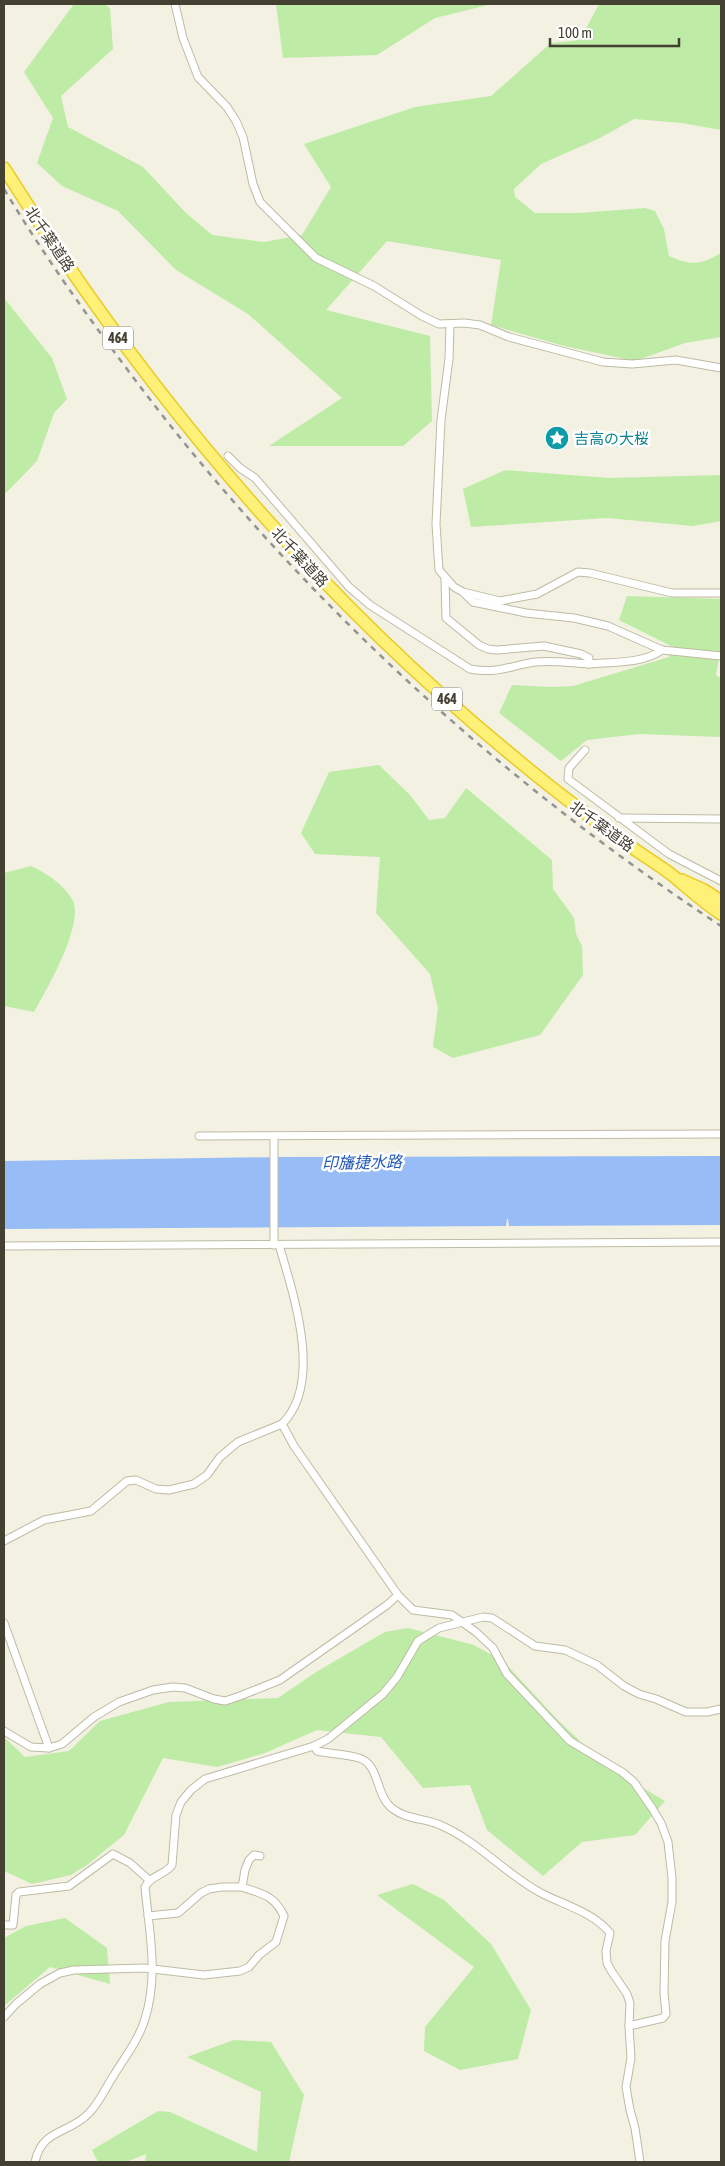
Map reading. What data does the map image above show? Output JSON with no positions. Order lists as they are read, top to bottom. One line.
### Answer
{"streets":{"highway":["北千葉道路","464"]},"water":["印旛捷水路"],"places":{"place":["吉高の大桜"]},"scale_bar":"100 m"}
